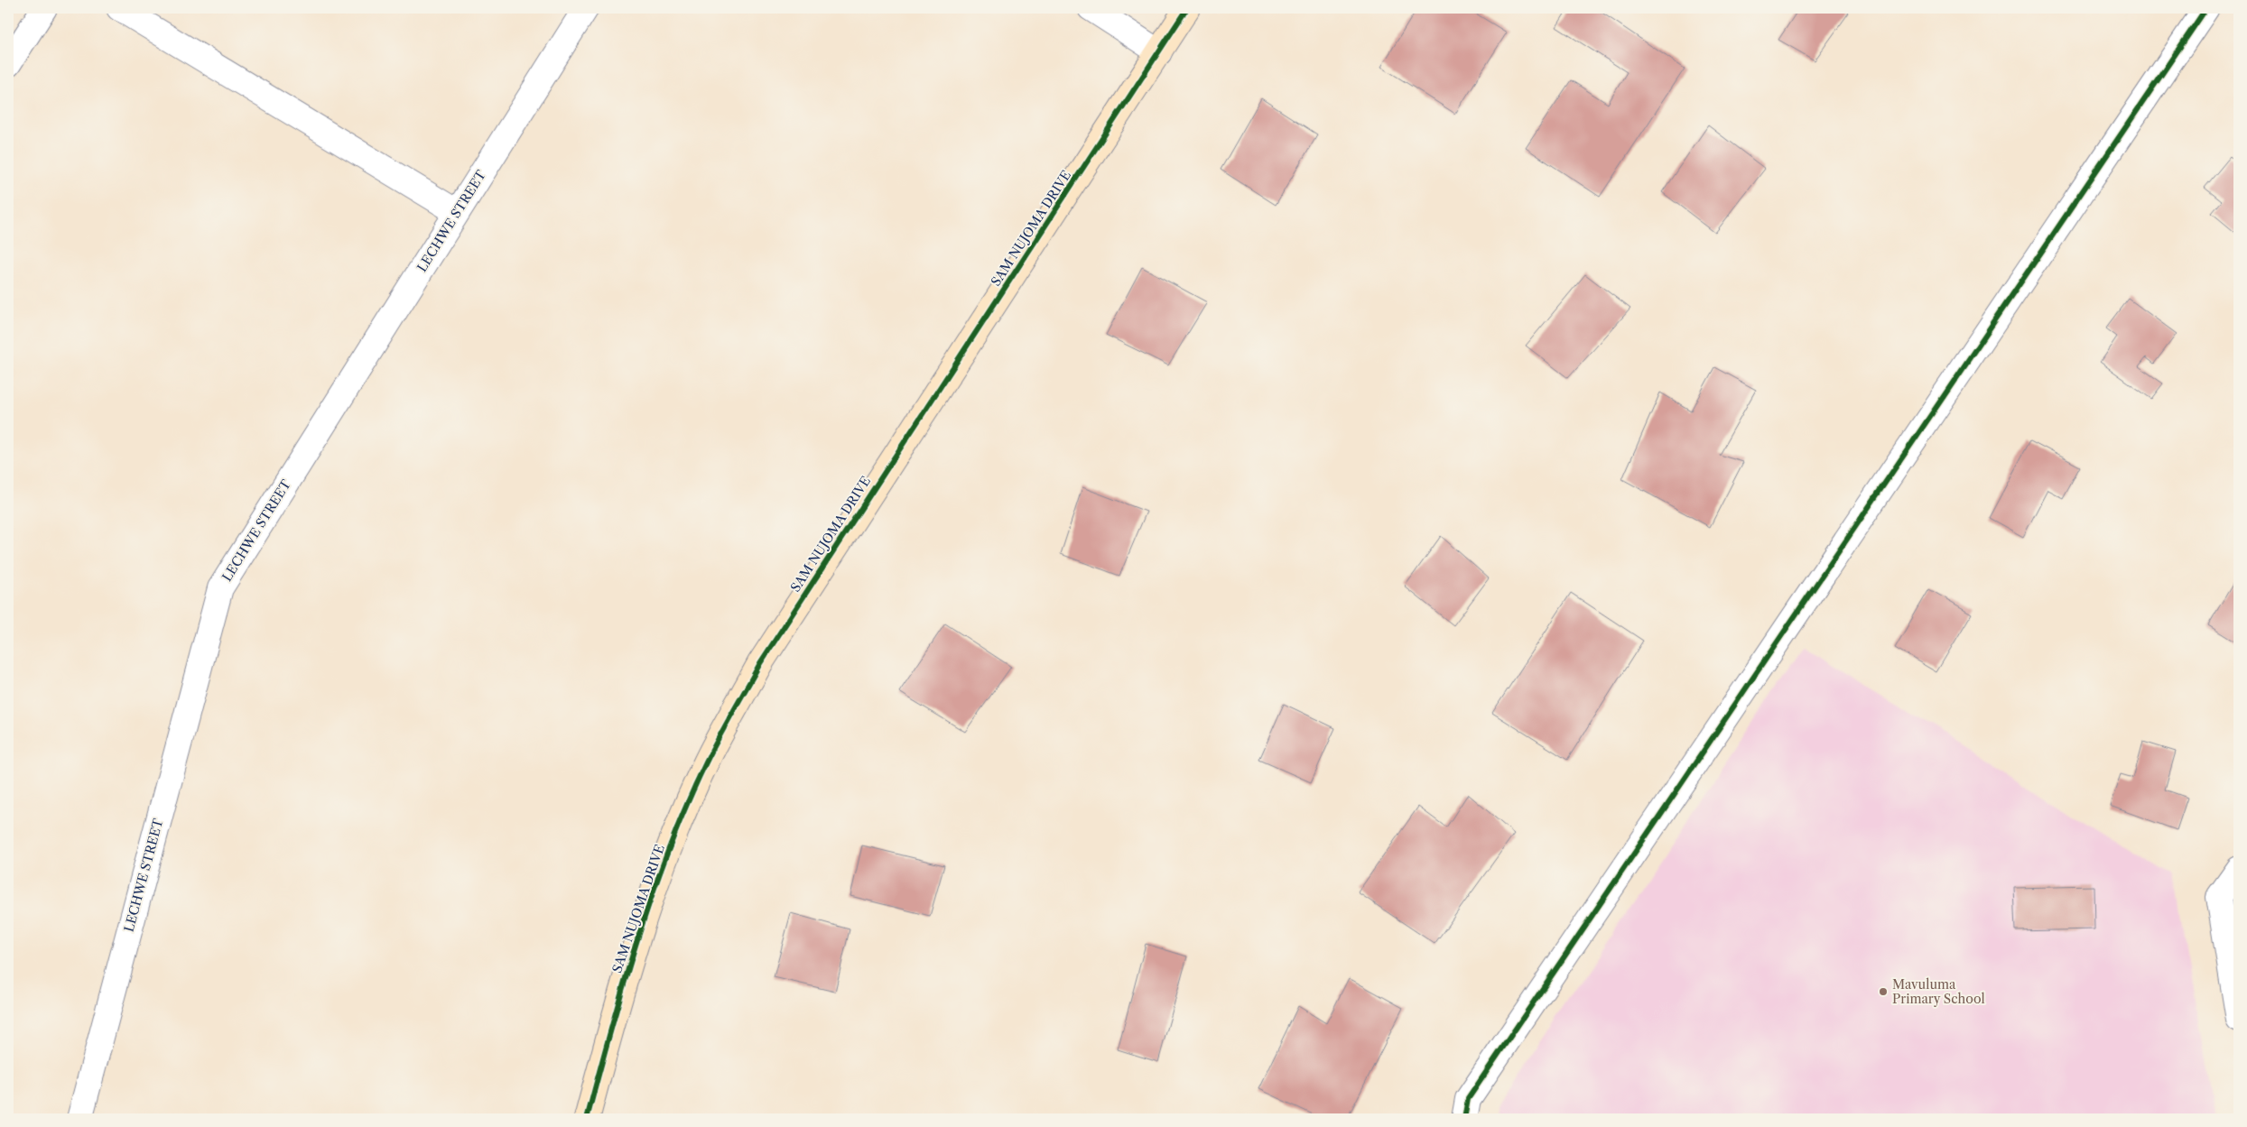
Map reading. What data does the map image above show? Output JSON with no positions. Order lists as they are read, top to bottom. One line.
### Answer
{"streets":{"street":["LECHWE STREET","SAM NUJOMA DRIVE"]},"places":["Mavuluma Primary School"]}
